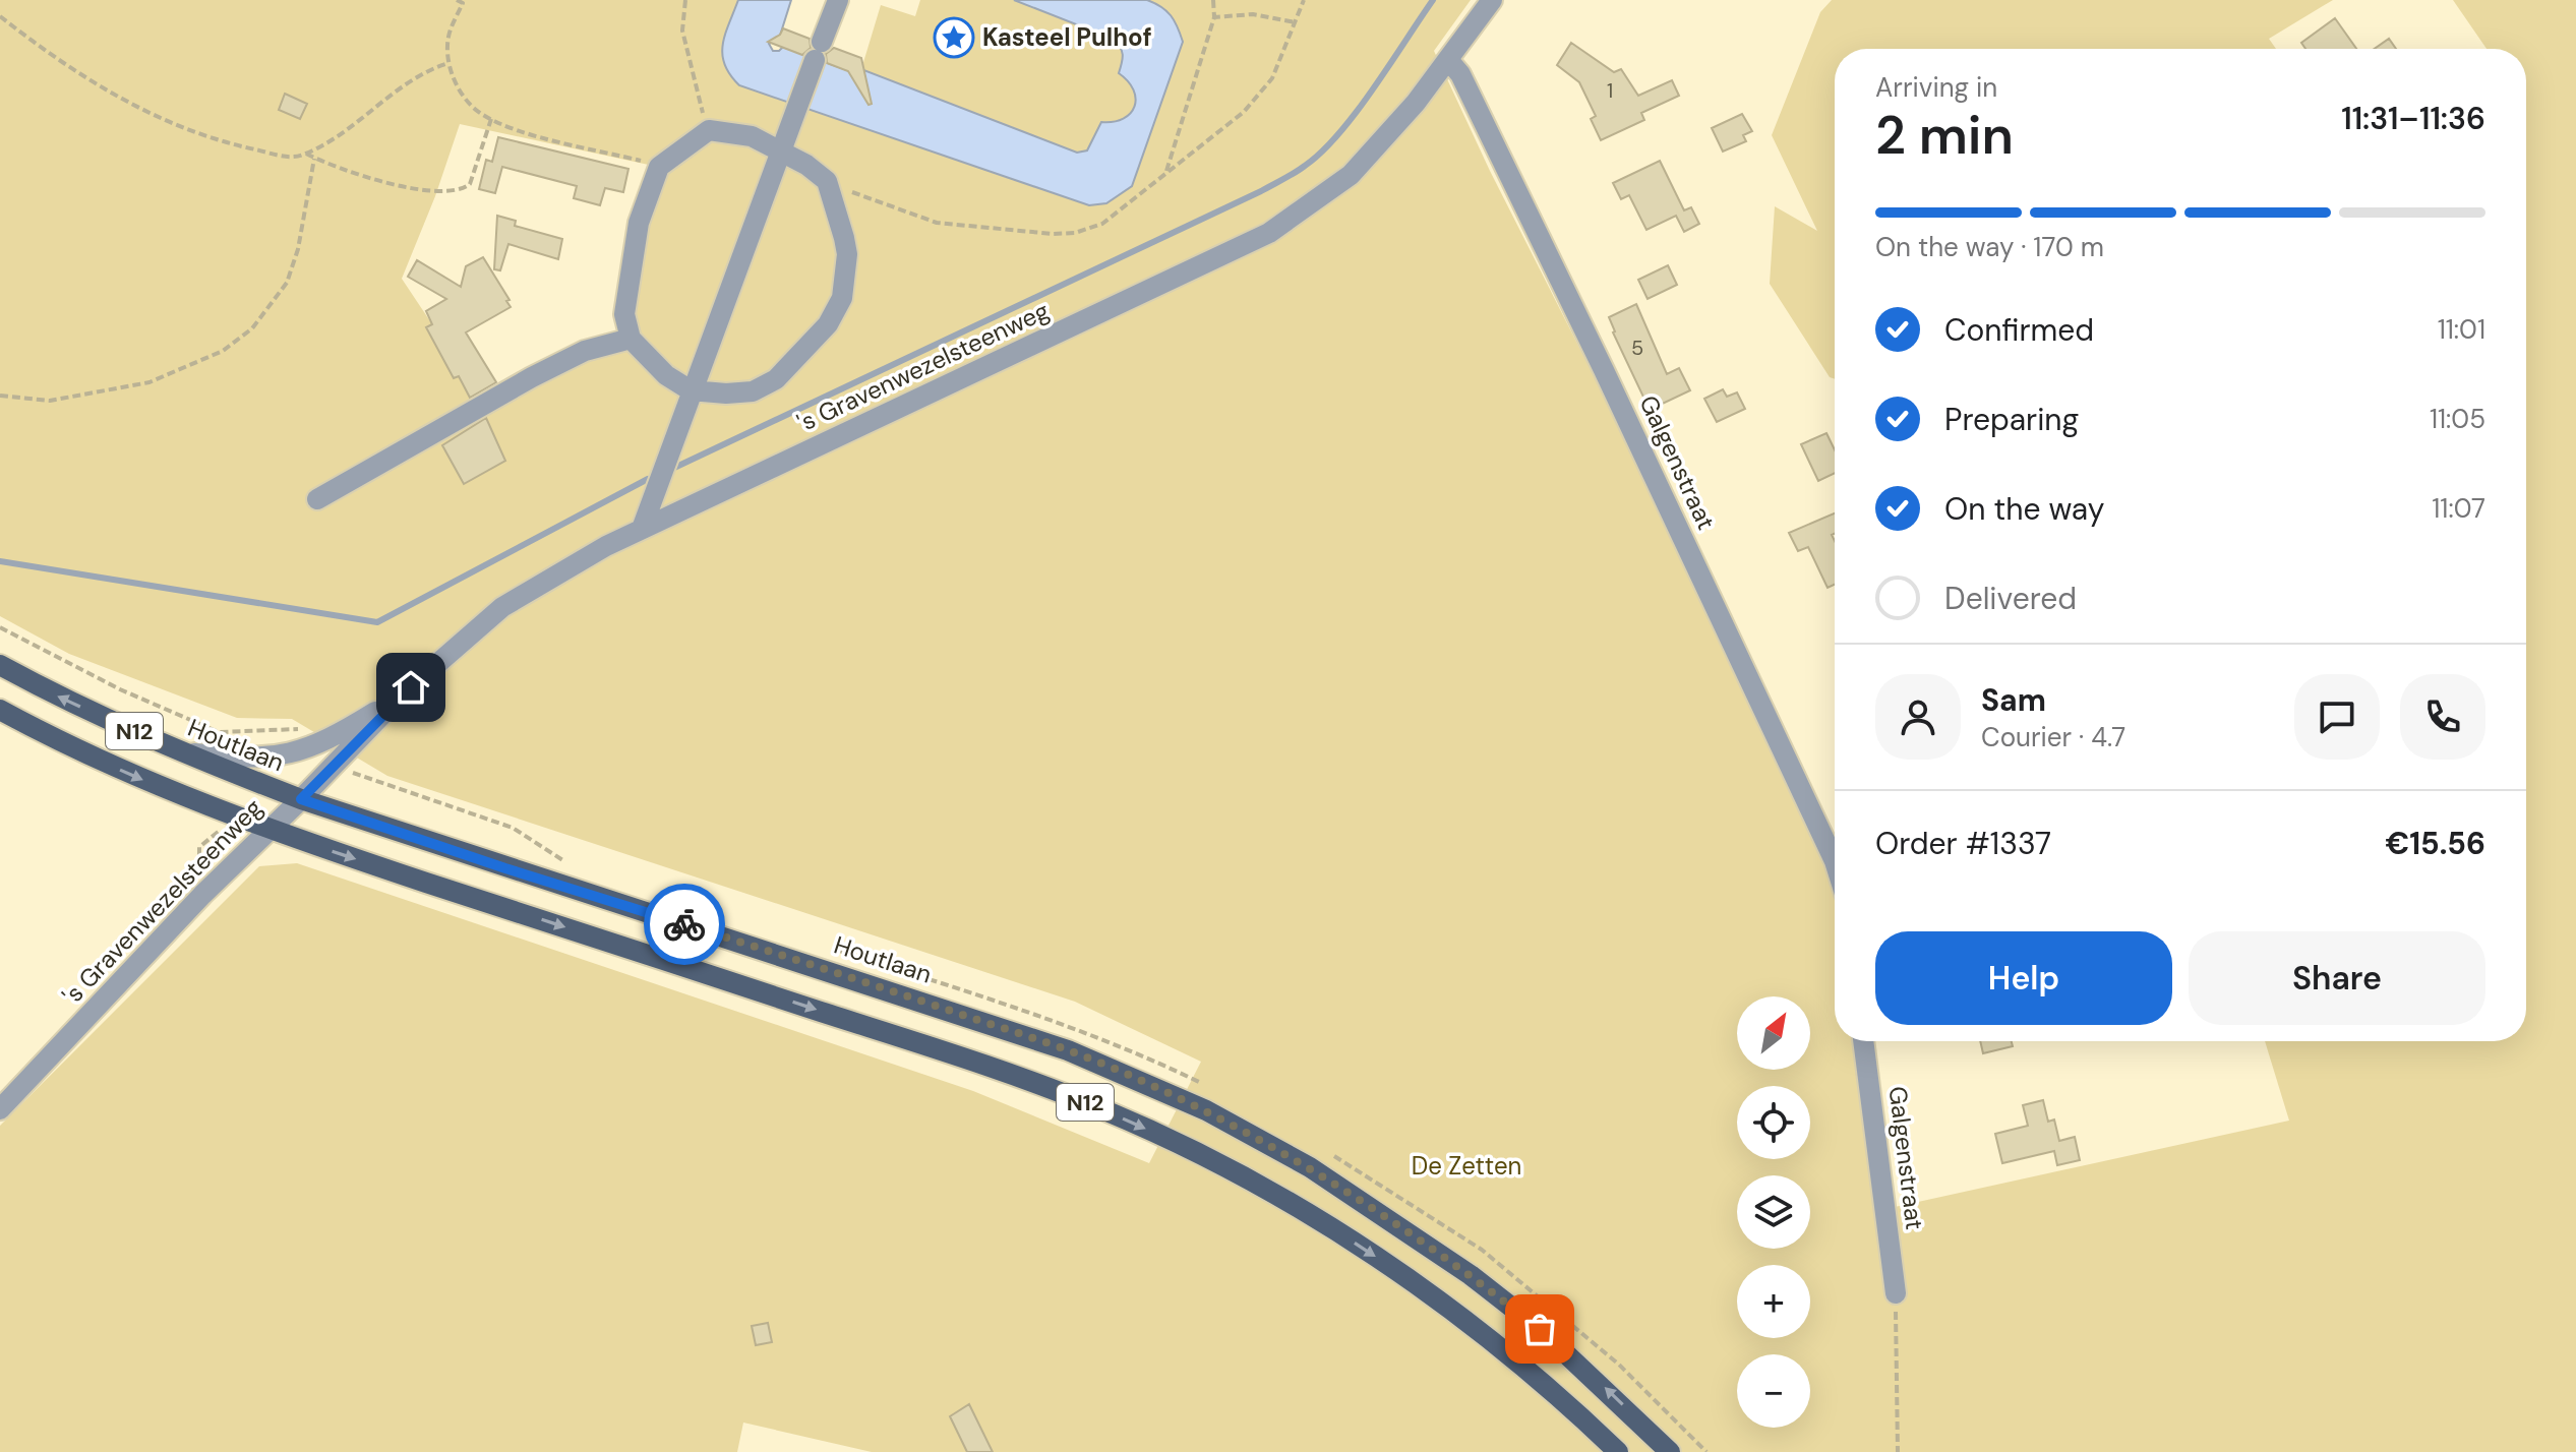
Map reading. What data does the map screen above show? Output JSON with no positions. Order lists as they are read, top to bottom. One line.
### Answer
{"streets":{"main road":["N12","Houtlaan"],"street":["'s Gravenwezelsteenweg","Galgenstraat"]},"crossings":[["'s Gravenwezelsteenweg","Galgenstraat"],["'s Gravenwezelsteenweg","N12"],["'s Gravenwezelsteenweg","Houtlaan"]],"parks":["De Zetten"],"places":{"place":["Kasteel Pulhof"]},"house_numbers":["1","5"],"north":"top right","page":{"heading":["2 min","Arriving in","11:31–11:36"],"panel":["Sam","Courier · 4.7","Order #1337","€15.56"],"bar":"On the way · 170 m","list":[["Confirmed","11:01"],["Preparing","11:05"],["On the way","11:07"],"Delivered"],"buttons":["Help","Share"],"map_buttons":["+","−"]}}
